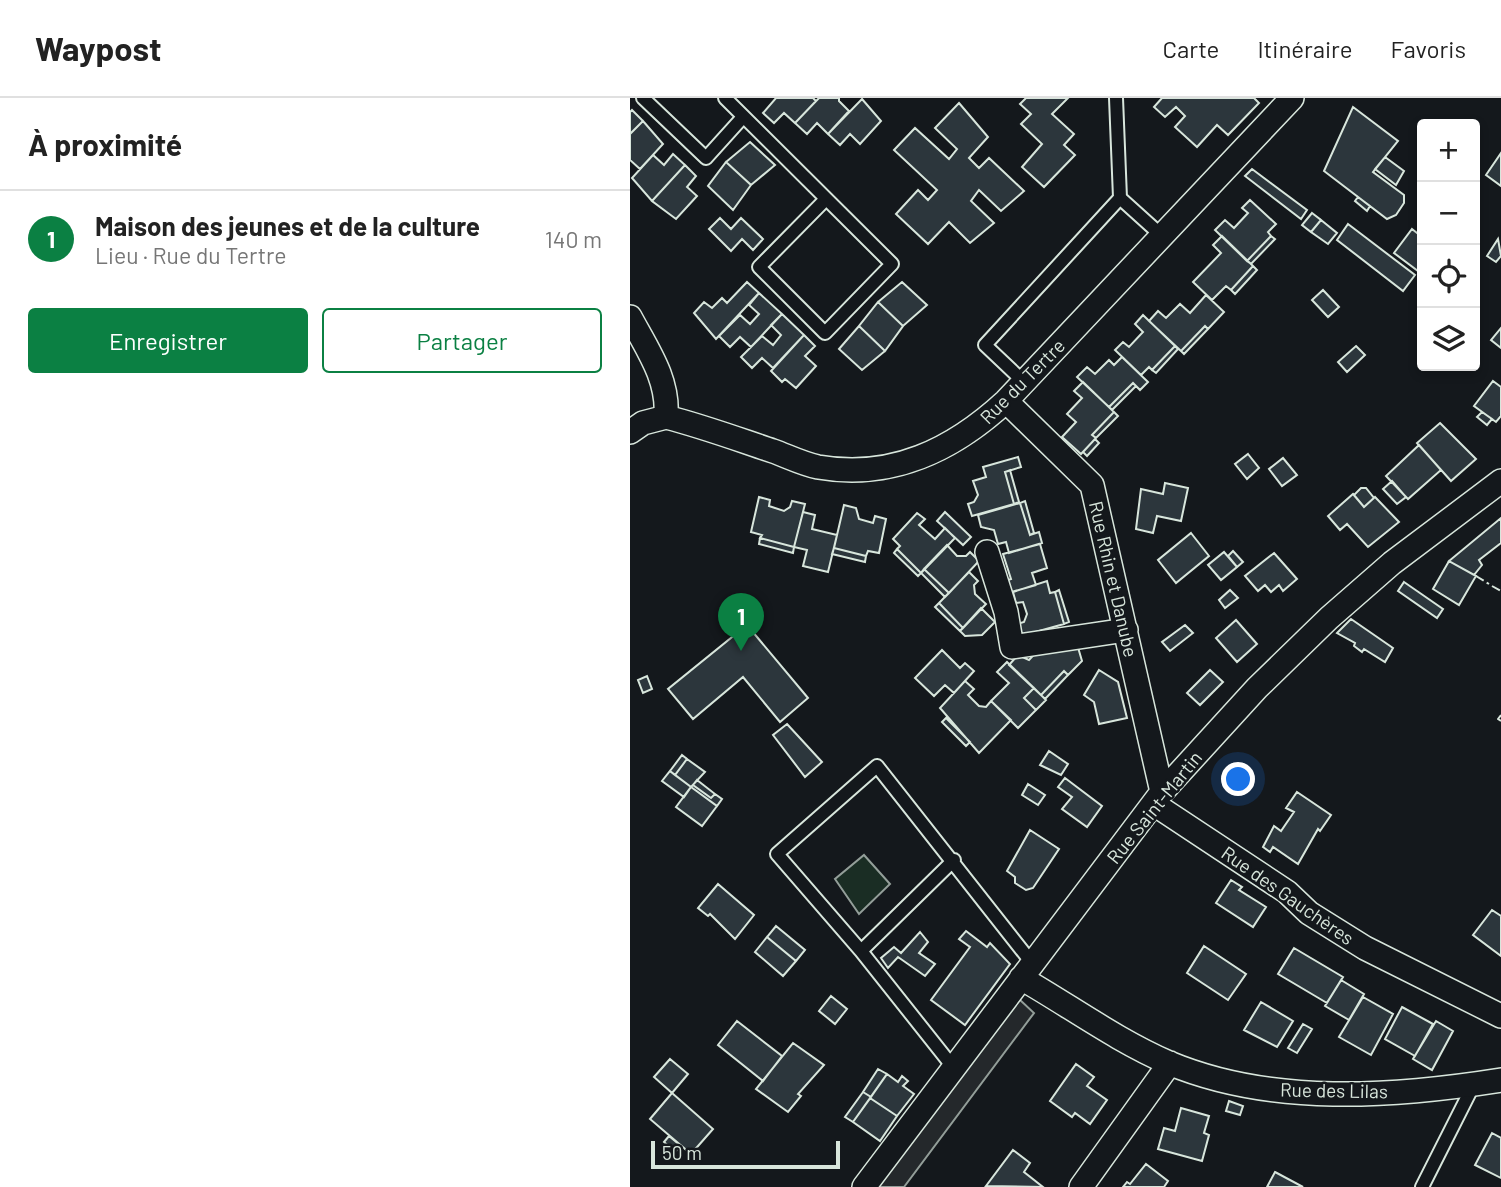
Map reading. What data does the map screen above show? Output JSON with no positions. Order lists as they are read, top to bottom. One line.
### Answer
{"streets":{"street":["Rue du Tertre","Rue Rhin et Danube","Rue Saint-Martin","Rue des Gauchères","Rue des Lilas"]},"crossings":[["Rue du Tertre","Rue Rhin et Danube"],["Rue Rhin et Danube","Rue Saint-Martin"],["Rue Rhin et Danube","Rue des Gauchères"],["Rue Saint-Martin","Rue des Gauchères"],["Rue Saint-Martin","Rue des Lilas"]],"scale_bar":"50 m","page":{"header":"Waypost","nav":["Carte","Itinéraire","Favoris"],"heading":"À proximité","map_buttons":["+","−"],"list":[{"mark":"1","name":"Maison des jeunes et de la culture","note":"Lieu · Rue du Tertre","value":"140 m"}],"buttons":["Enregistrer","Partager"],"pins":"1","scale":"50 m"}}
